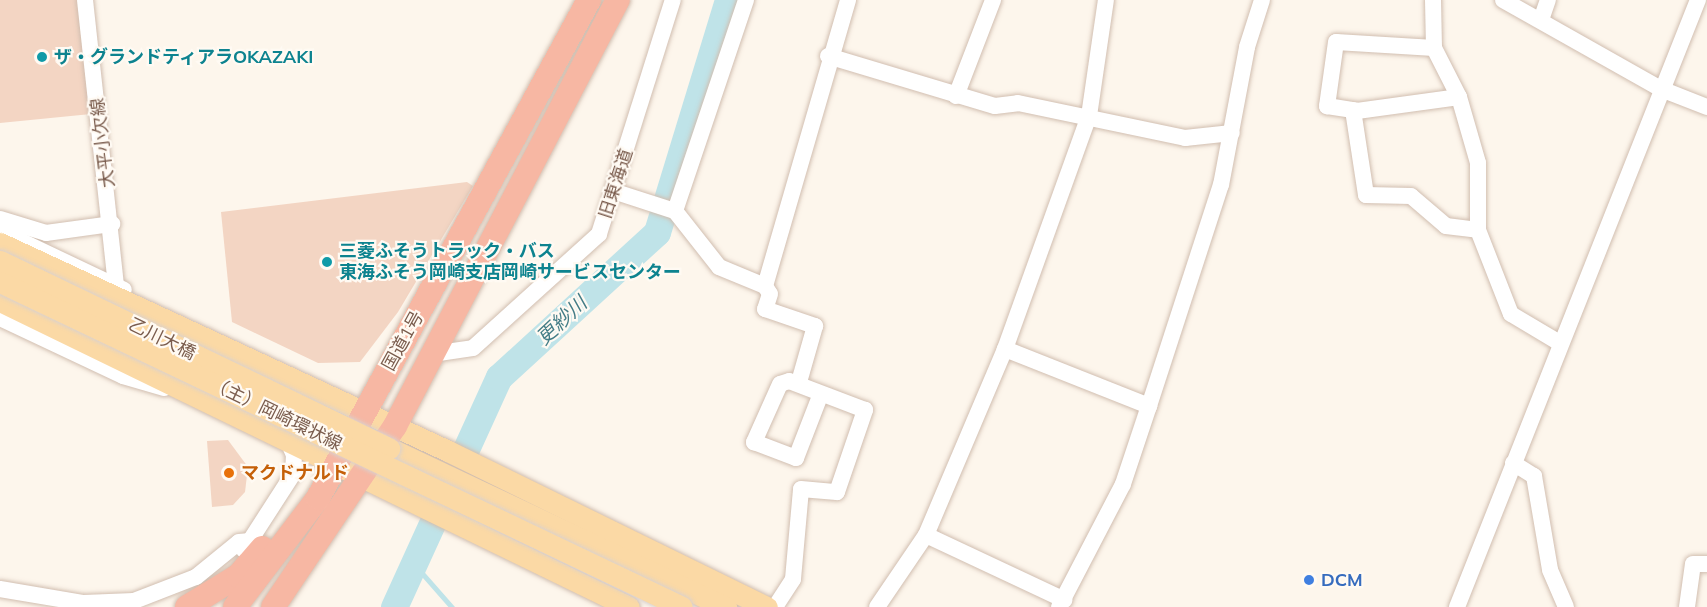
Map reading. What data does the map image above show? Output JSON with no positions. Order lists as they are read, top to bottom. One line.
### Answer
{"streets":{"highway":["国道1号"],"main road":["乙川大橋","（主）岡崎環状線"],"street":["大平小欠線","旧東海道"]},"crossings":[["旧東海道","国道1号"],["乙川大橋","国道1号"]],"water":["更紗川"],"places":["ザ・グランドティアラOKAZAKI","三菱ふそうトラック・バス 東海ふそう岡崎支店岡崎サービスセンター","マクドナルド","DCM"]}
